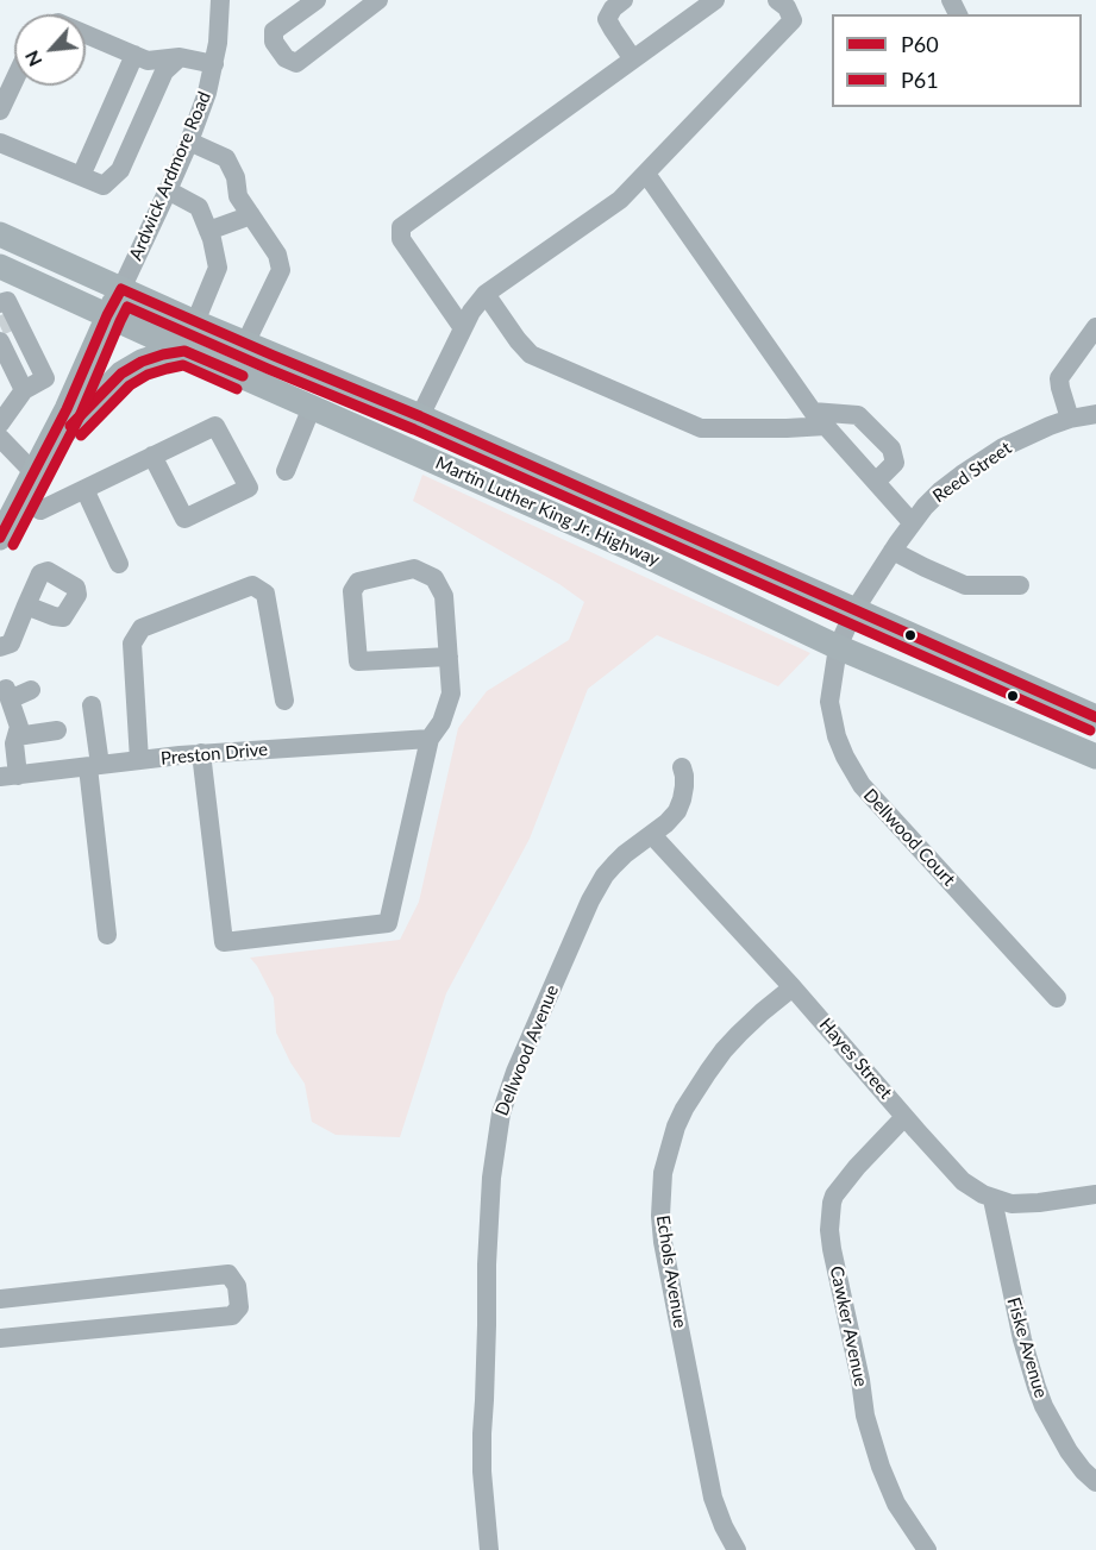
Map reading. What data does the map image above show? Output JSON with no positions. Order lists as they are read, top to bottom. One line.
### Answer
{"streets":{"main road":["Ardwick Ardmore Road","Martin Luther King Jr. Highway"],"street":["Reed Street","Preston Drive","Dellwood Court","Dellwood Avenue","Hayes Street","Echols Avenue","Cawker Avenue","Fiske Avenue"]},"crossings":[["Ardwick Ardmore Road","Martin Luther King Jr. Highway"],["Reed Street","Martin Luther King Jr. Highway"],["Reed Street","Dellwood Court"],["Martin Luther King Jr. Highway","Dellwood Court"],["Dellwood Avenue","Hayes Street"],["Hayes Street","Echols Avenue"],["Hayes Street","Cawker Avenue"],["Hayes Street","Fiske Avenue"]],"lines":["transit line P60","transit line P61"],"legend":["P60","P61"],"north":"bottom left"}
